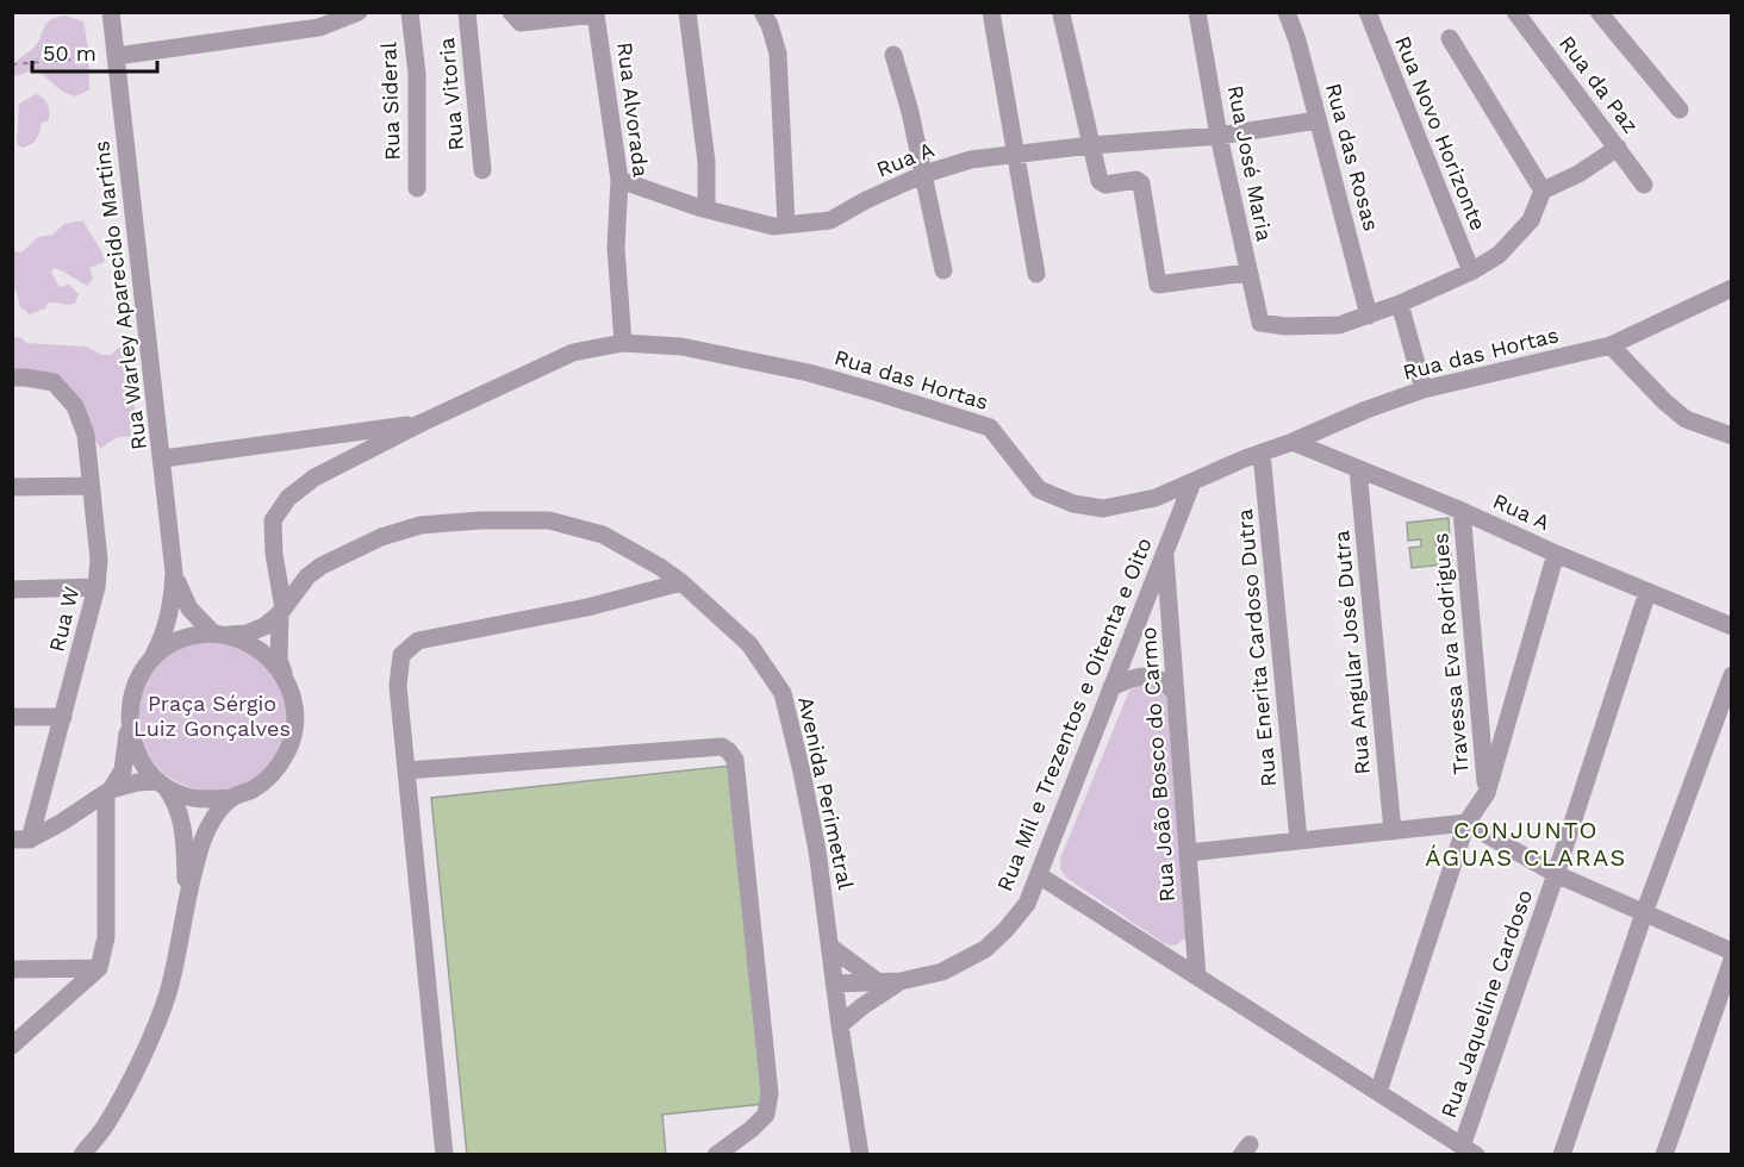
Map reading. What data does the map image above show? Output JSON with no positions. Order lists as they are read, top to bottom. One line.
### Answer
{"streets":{"street":["Rua da Paz","Rua Vitoria","Rua Sideral","Rua Alvorada","Rua Novo Horizonte","Rua das Rosas","Rua A","Rua José Maria","Rua Warley Aparecido Martins","Rua das Hortas","Rua W","Rua Enerita Cardoso Dutra","Rua Angular José Dutra","Travessa Eva Rodrigues","Rua Mil e Trezentos e Oitenta e Oito","Rua João Bosco do Carmo","Avenida Perimetral","Rua Jaqueline Cardoso"]},"crossings":[["Rua Alvorada","Rua A"],["Rua Alvorada","Rua das Hortas"],["Rua das Rosas","Rua A"],["Rua das Rosas","Rua José Maria"],["Rua A","Rua José Maria"],["Rua A","Rua das Hortas"],["Rua A","Rua Angular José Dutra"],["Rua A","Travessa Eva Rodrigues"],["Rua A","Rua Jaqueline Cardoso"],["Rua Warley Aparecido Martins","Avenida Perimetral"],["Rua das Hortas","Rua Enerita Cardoso Dutra"],["Rua das Hortas","Rua Mil e Trezentos e Oitenta e Oito"],["Rua das Hortas","Avenida Perimetral"],["Rua Mil e Trezentos e Oitenta e Oito","Rua João Bosco do Carmo"],["Rua Mil e Trezentos e Oitenta e Oito","Avenida Perimetral"]],"districts":["CONJUNTO ÁGUAS CLARAS"],"parks":["Praça Sérgio Luiz Gonçalves"],"scale_bar":"50 m"}
